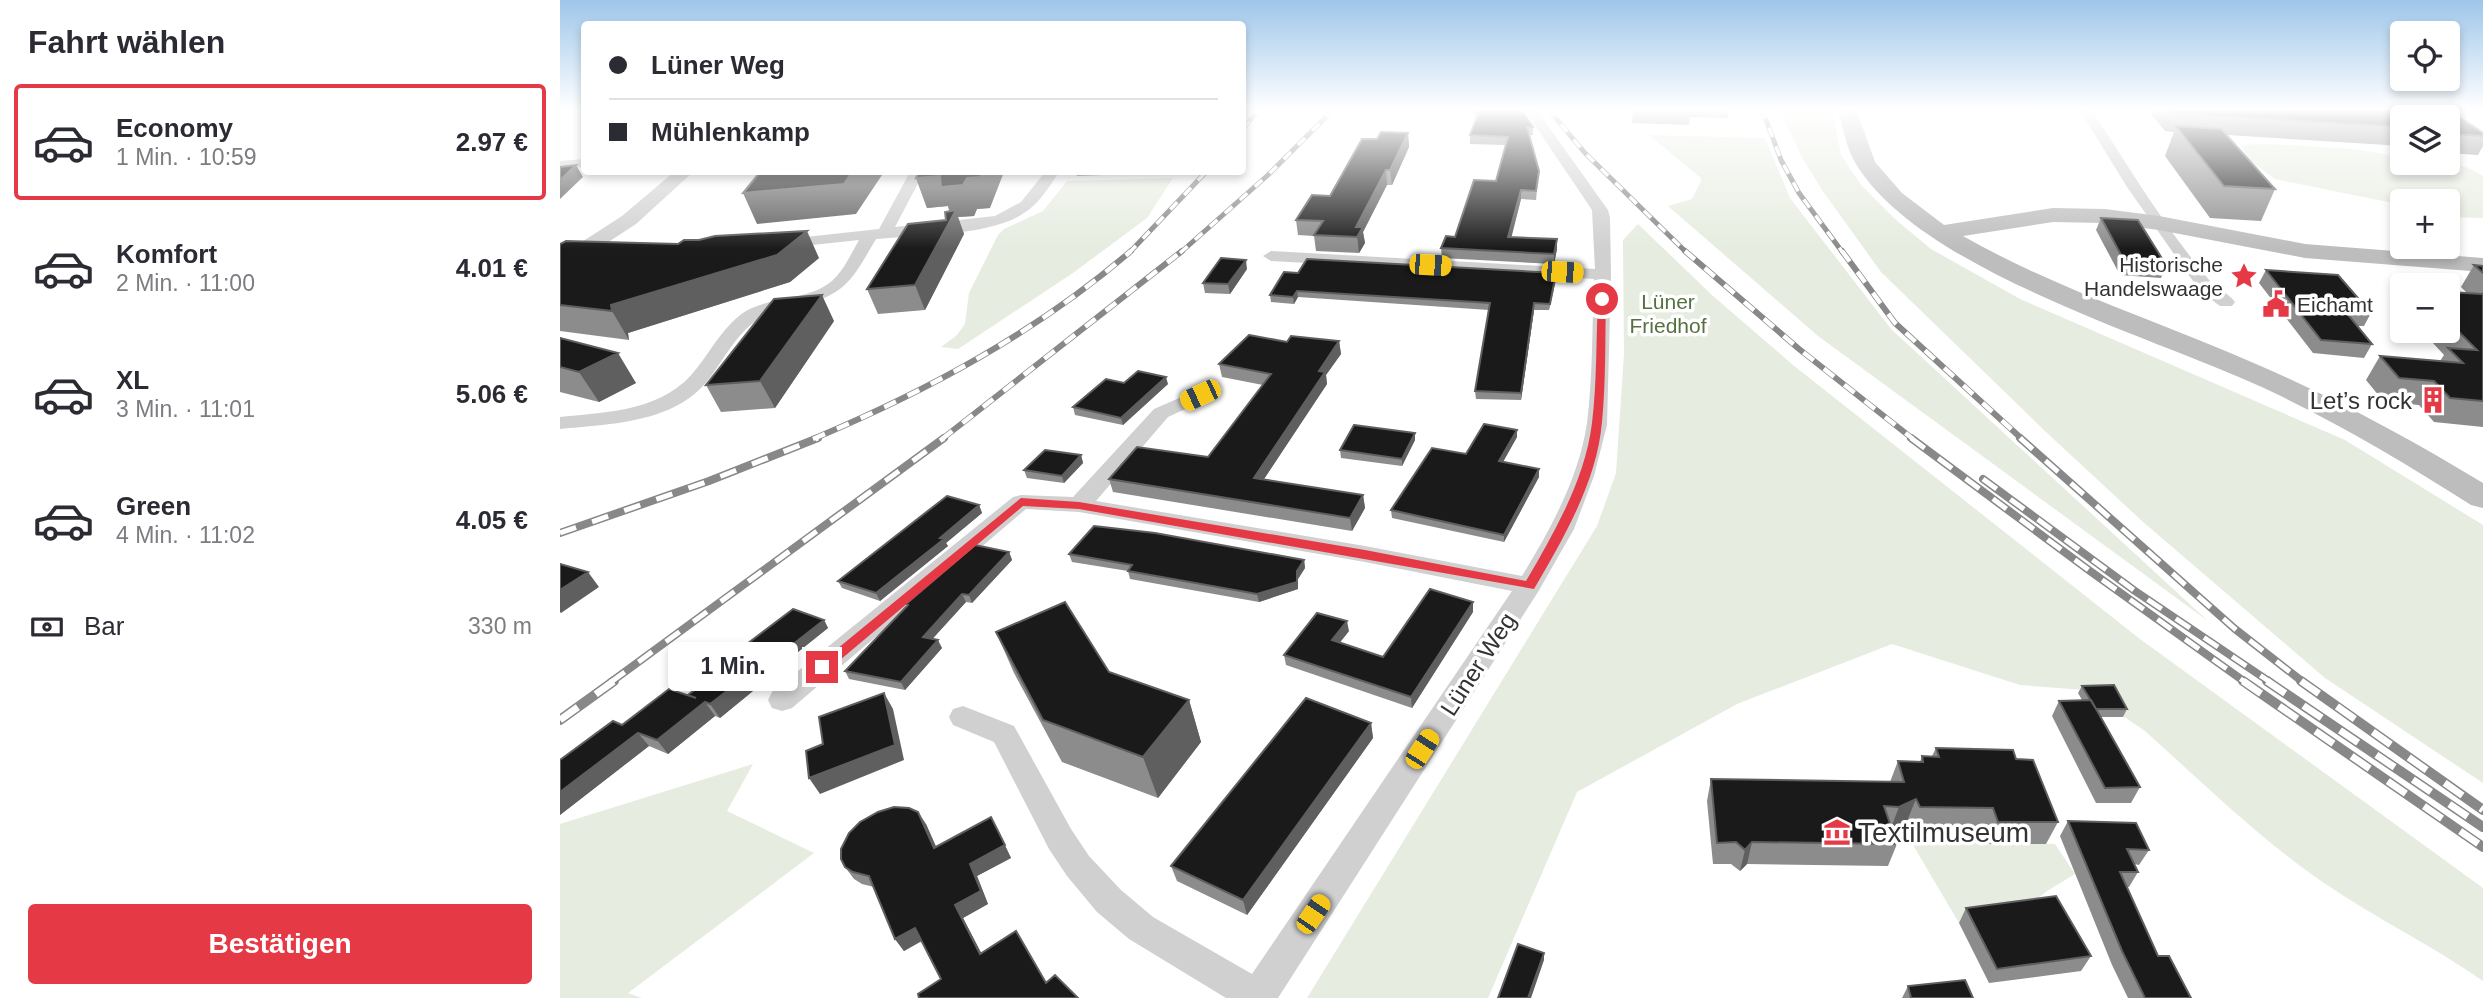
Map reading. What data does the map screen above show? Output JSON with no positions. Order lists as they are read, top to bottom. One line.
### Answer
{"streets":{"street":["Lüner Weg"]},"parks":["Lüner Friedhof"],"places":{"place":["Historische Handelswaage"],"public building":["Eichamt"],"building":["Let’s rock"],"museum":["Textilmuseum"]},"page":{"heading":"Fahrt wählen","map_buttons":["+","−"],"banner":["Lüner Weg","Mühlenkamp"],"list":[{"name":"Economy","note":"1 Min. · 10:59","value":"2.97 €"},{"name":"Komfort","note":"2 Min. · 11:00","value":"4.01 €"},{"name":"XL","note":"3 Min. · 11:01","value":"5.06 €"},{"name":"Green","note":"4 Min. · 11:02","value":"4.05 €"}],"pay":["Bar","330 m"],"bubble":"1 Min.","buttons":"Bestätigen"}}
